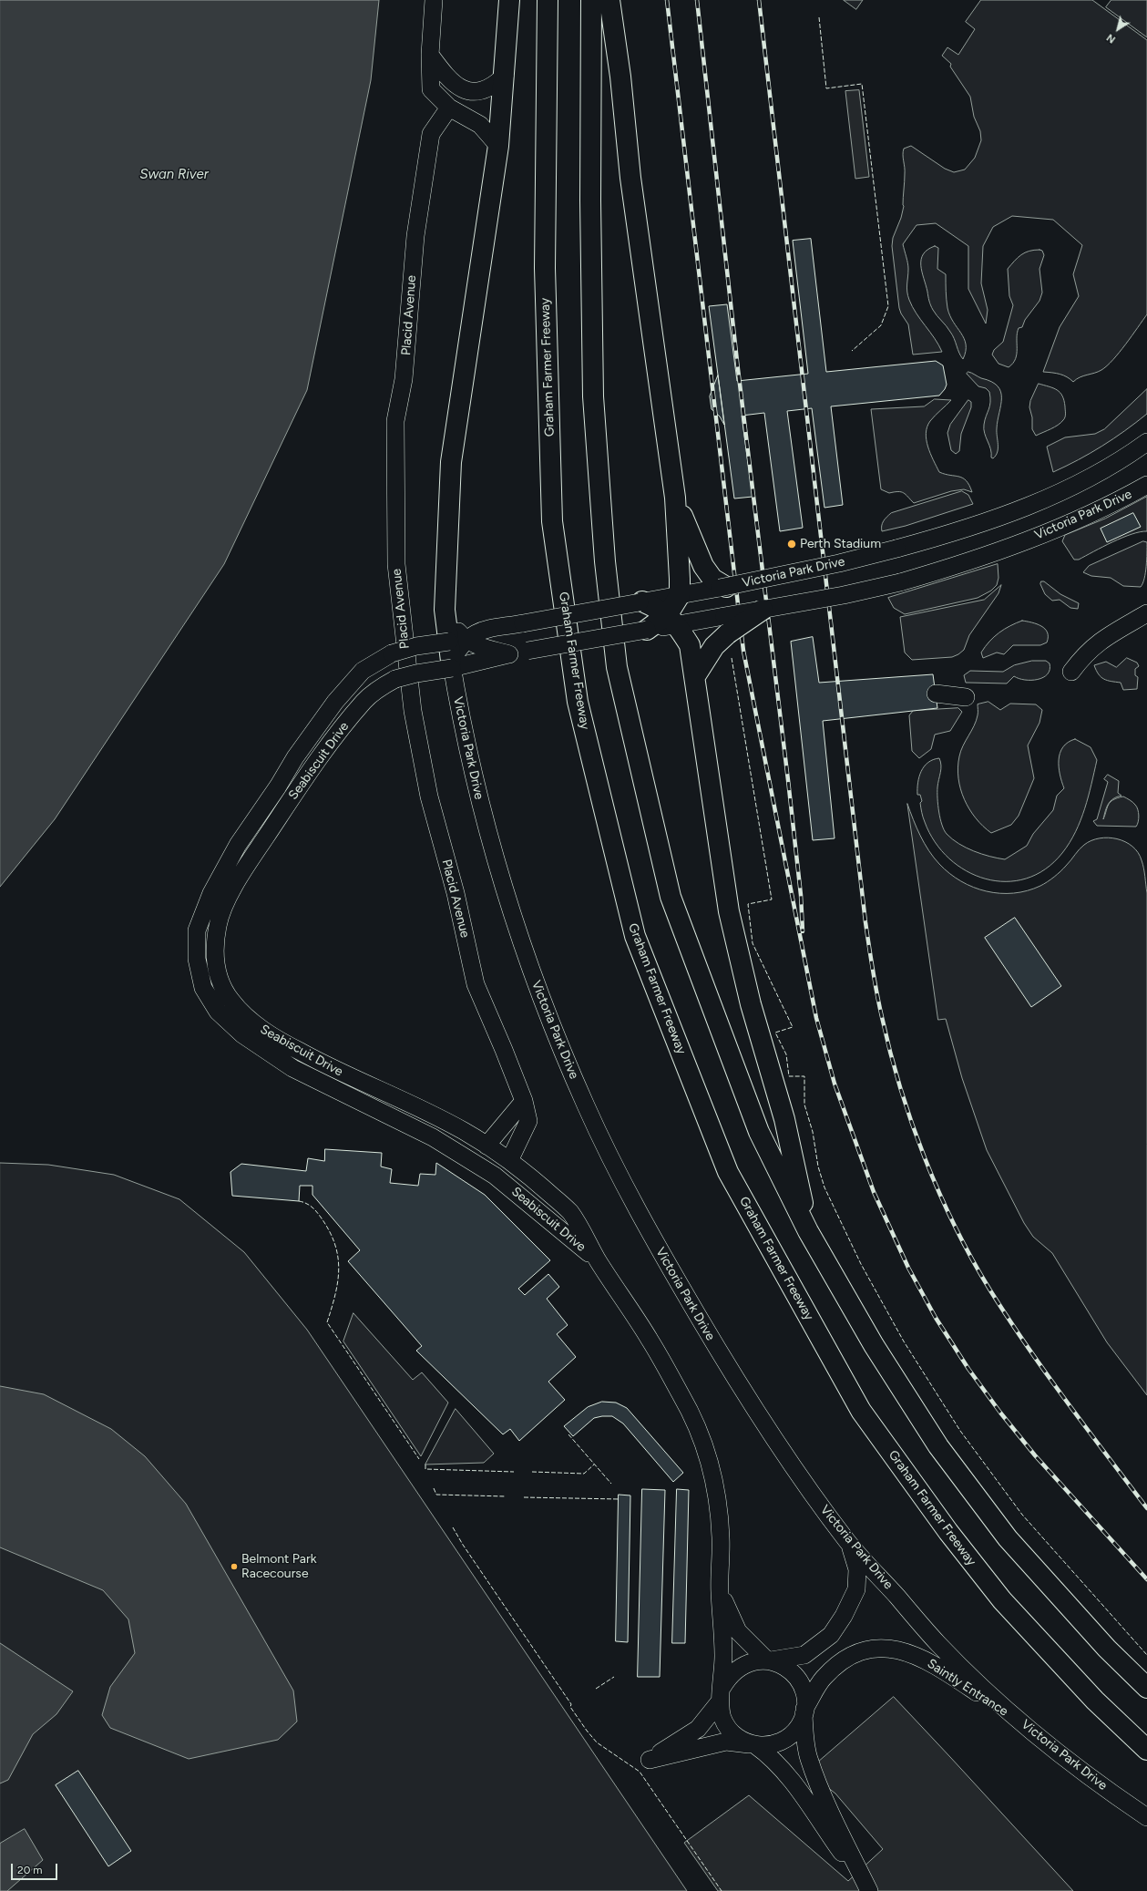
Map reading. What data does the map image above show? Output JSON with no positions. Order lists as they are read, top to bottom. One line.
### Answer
{"streets":{"highway":["Graham Farmer Freeway"],"street":["Placid Avenue","Victoria Park Drive","Seabiscuit Drive","Saintly Entrance"]},"crossings":[["Placid Avenue","Seabiscuit Drive"],["Victoria Park Drive","Seabiscuit Drive"],["Victoria Park Drive","Saintly Entrance"],["Seabiscuit Drive","Saintly Entrance"]],"water":["Swan River"],"places":["Perth Stadium","Belmont Park Racecourse"],"scale_bar":"20 m","north":"bottom left"}
